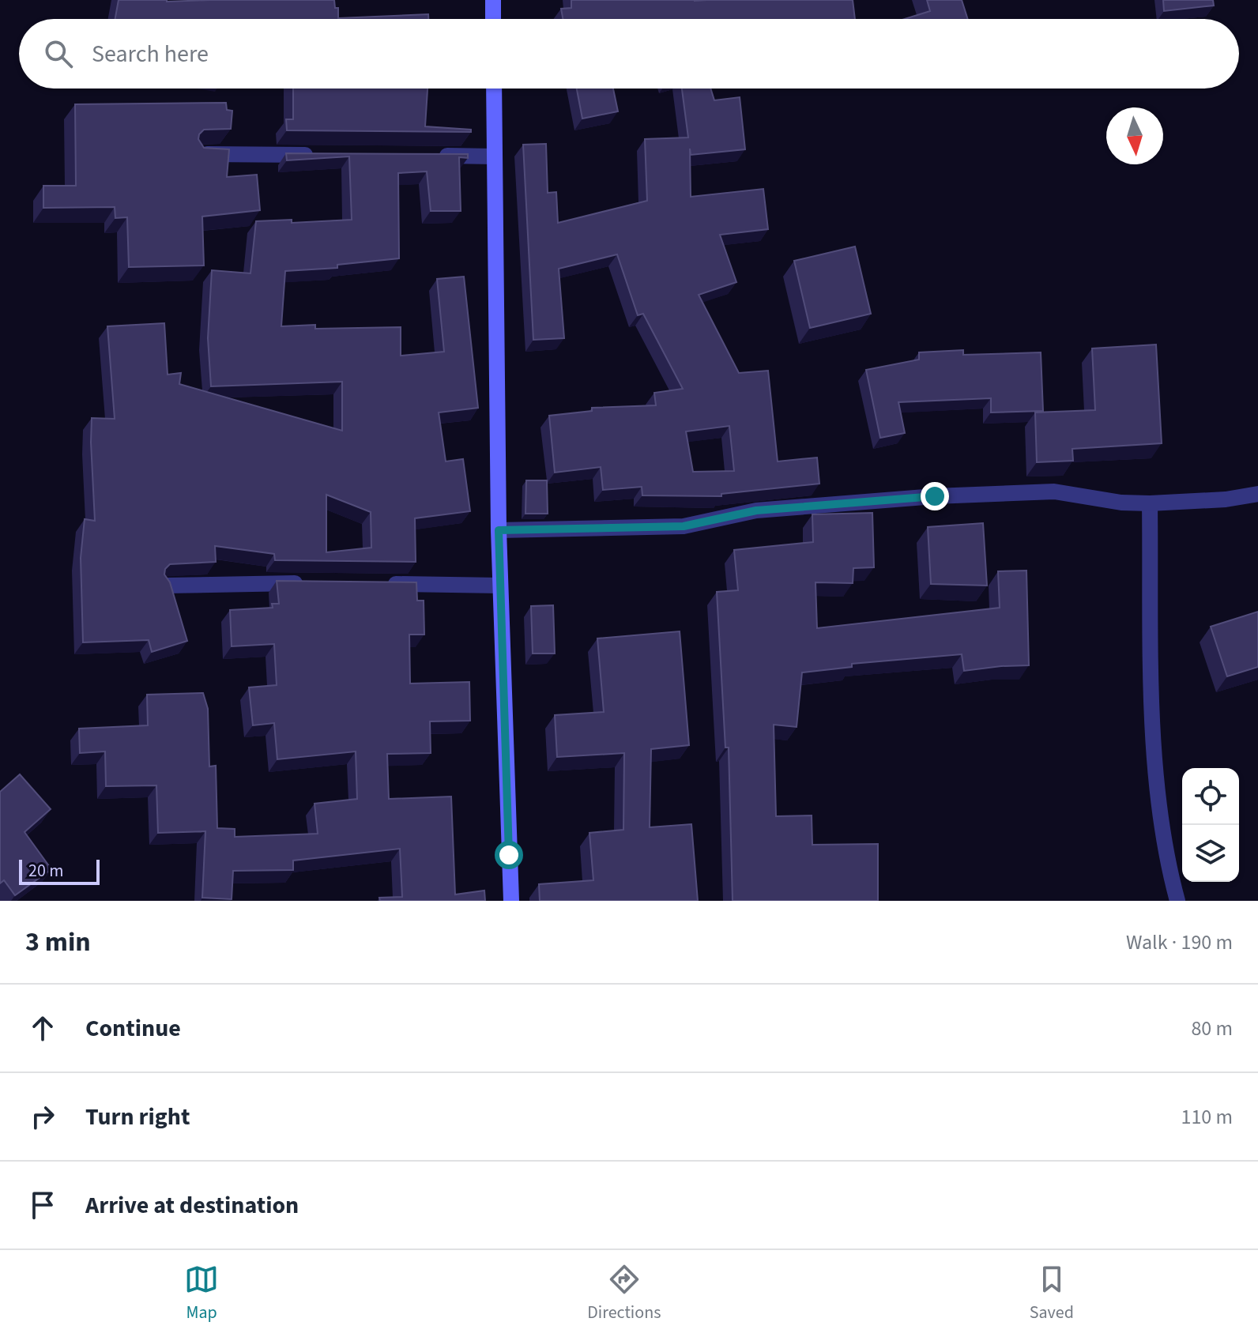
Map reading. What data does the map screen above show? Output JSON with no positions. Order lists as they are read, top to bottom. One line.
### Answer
{"scale_bar":"20 m","north":"bottom","page":{"search":"Search here","scale":"20 m","heading":["3 min","Walk · 190 m"],"list":[["Continue","80 m"],["Turn right","110 m"],"Arrive at destination"],"nav":["Map","Directions","Saved"]}}
